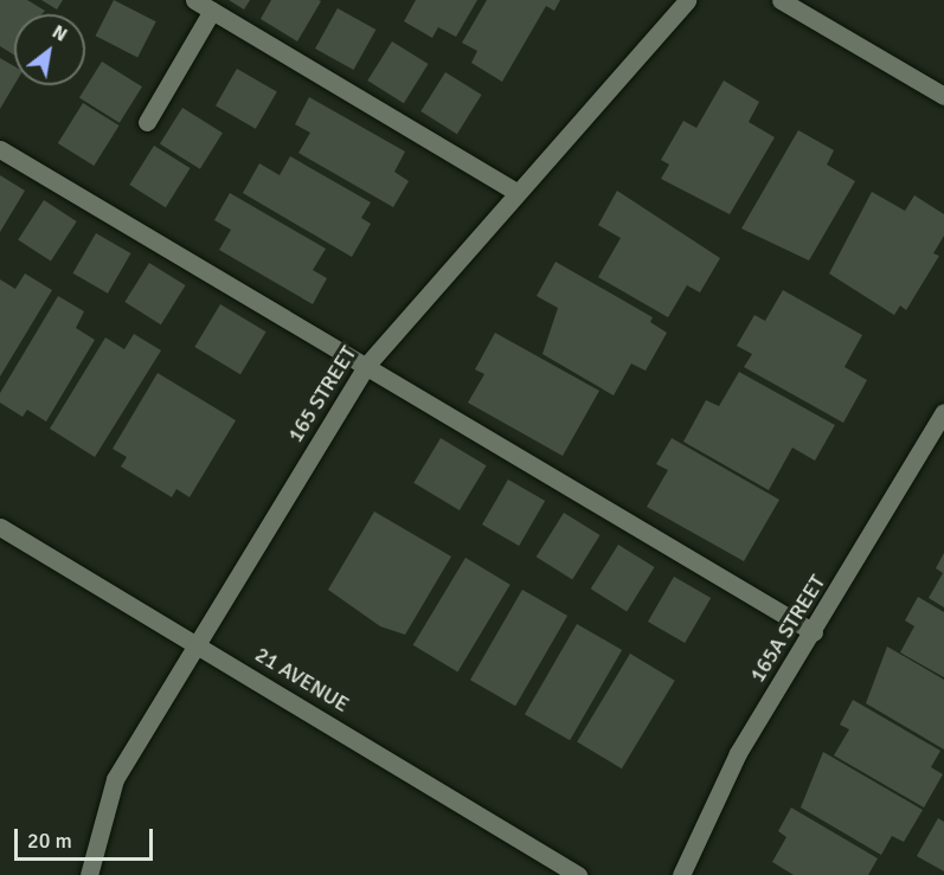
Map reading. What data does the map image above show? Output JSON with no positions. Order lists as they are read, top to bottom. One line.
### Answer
{"streets":{"street":["165 STREET","165A STREET","21 AVENUE"]},"crossings":[["165 STREET","21 AVENUE"]],"scale_bar":"20 m","north":"top right"}
